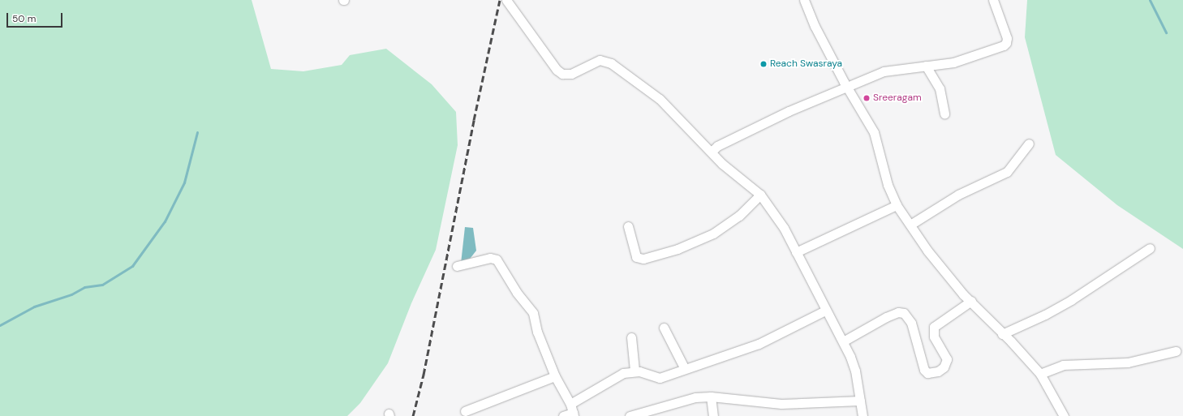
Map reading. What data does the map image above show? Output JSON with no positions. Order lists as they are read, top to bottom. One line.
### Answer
{"places":["Reach Swasraya","Sreeragam"],"scale_bar":"50 m"}
